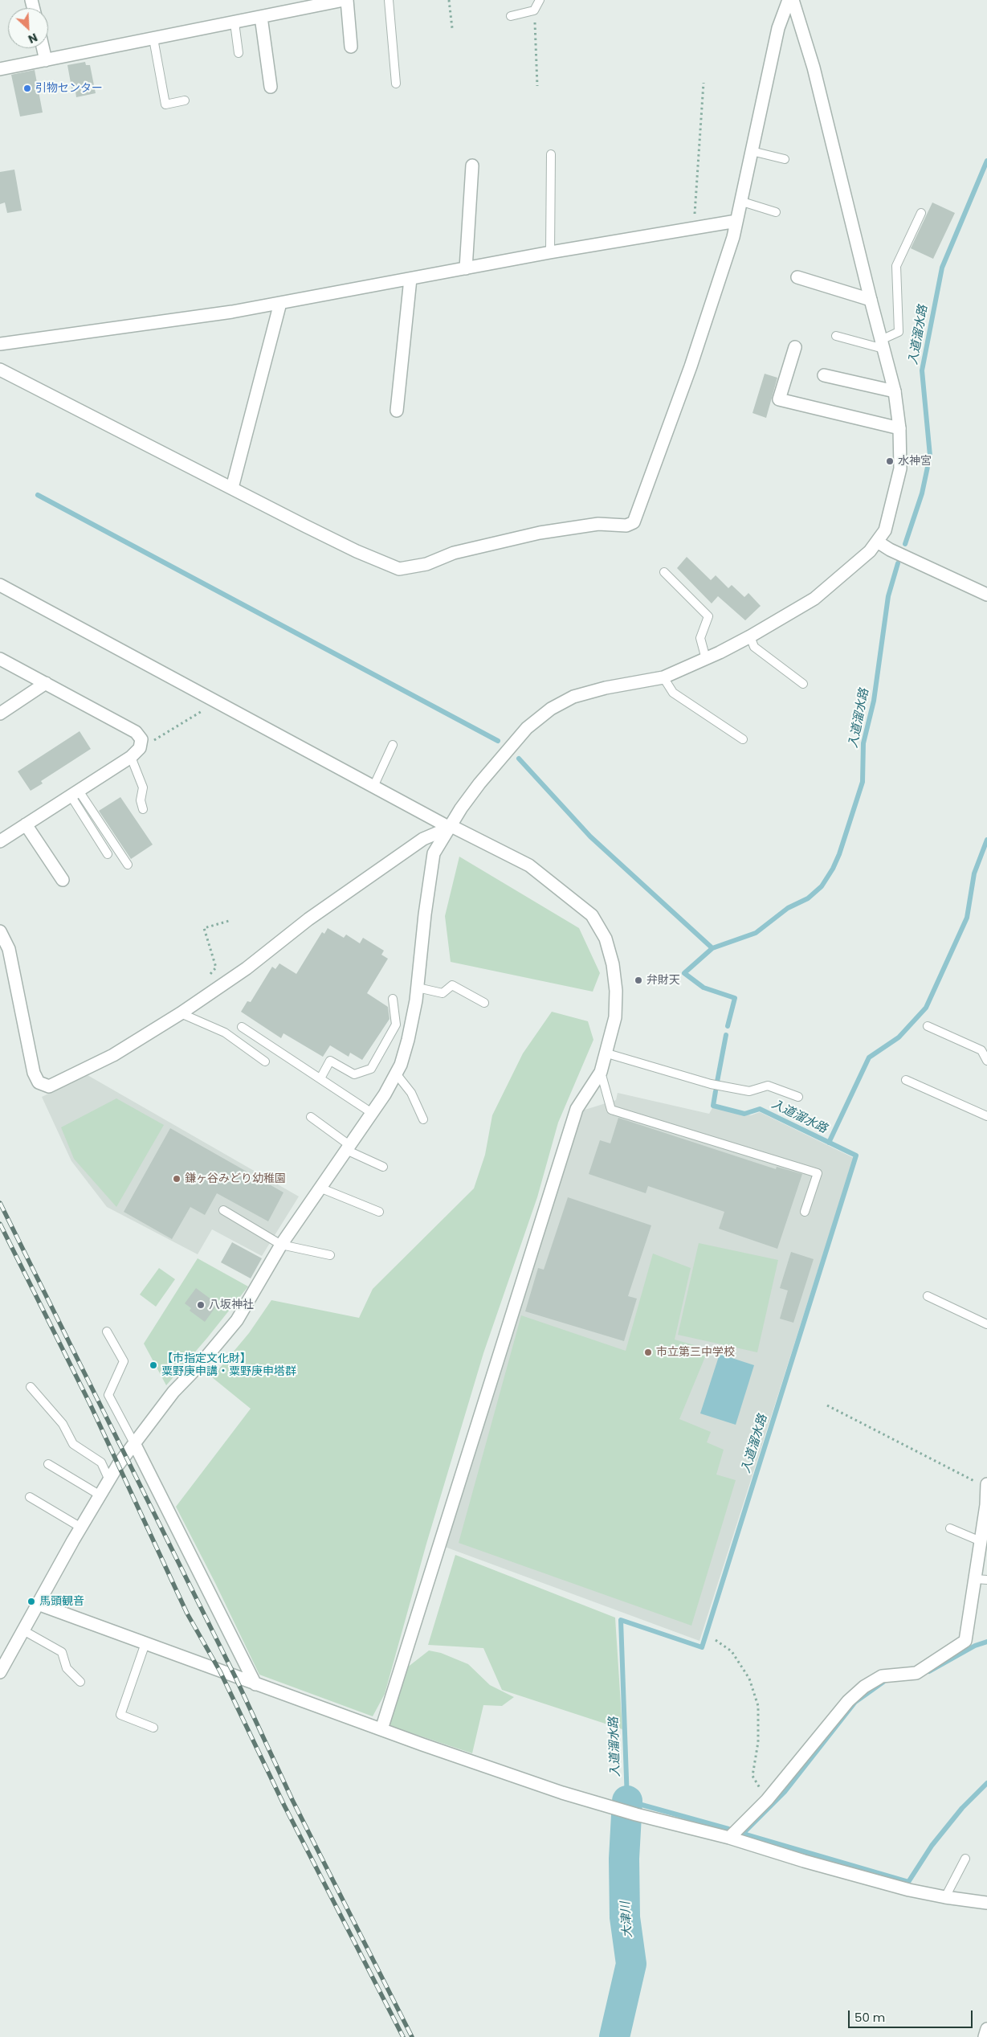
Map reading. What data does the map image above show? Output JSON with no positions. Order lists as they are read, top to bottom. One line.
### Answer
{"water":["入道溜水路","大津川"],"places":["引物センター","水神宮","弁財天","鎌ヶ谷みどり幼稚園","八坂神社","市立第三中学校","【市指定文化財】 粟野庚申講・粟野庚申塔群","馬頭観音"],"scale_bar":"50 m","north":"bottom right"}
